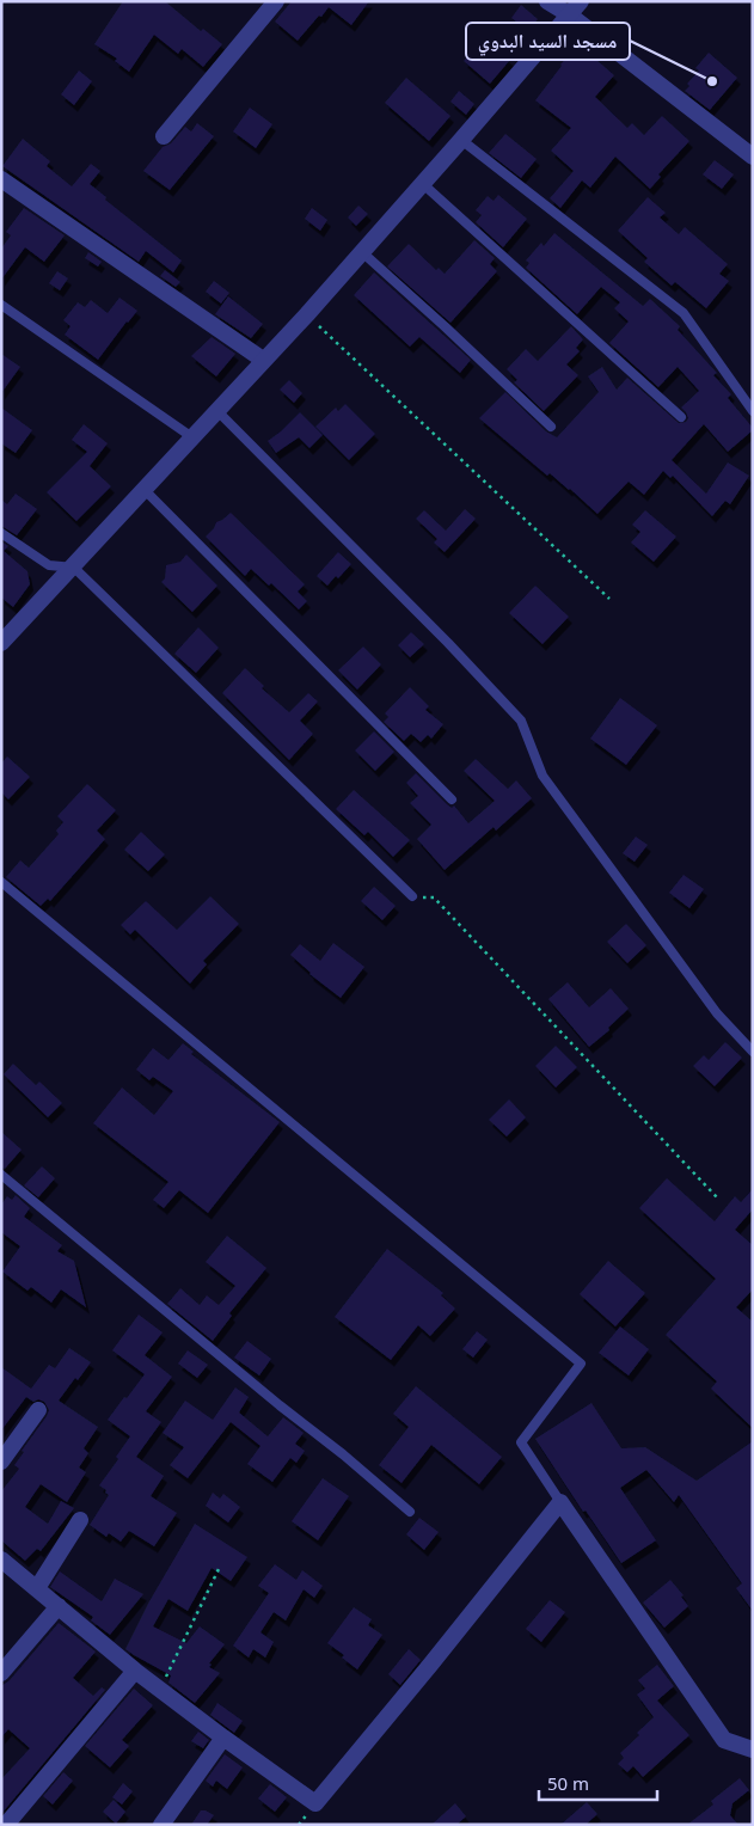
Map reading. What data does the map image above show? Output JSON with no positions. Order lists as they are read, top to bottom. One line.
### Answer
{"places":["مسجد السيد البدوي"],"scale_bar":"50 m"}
